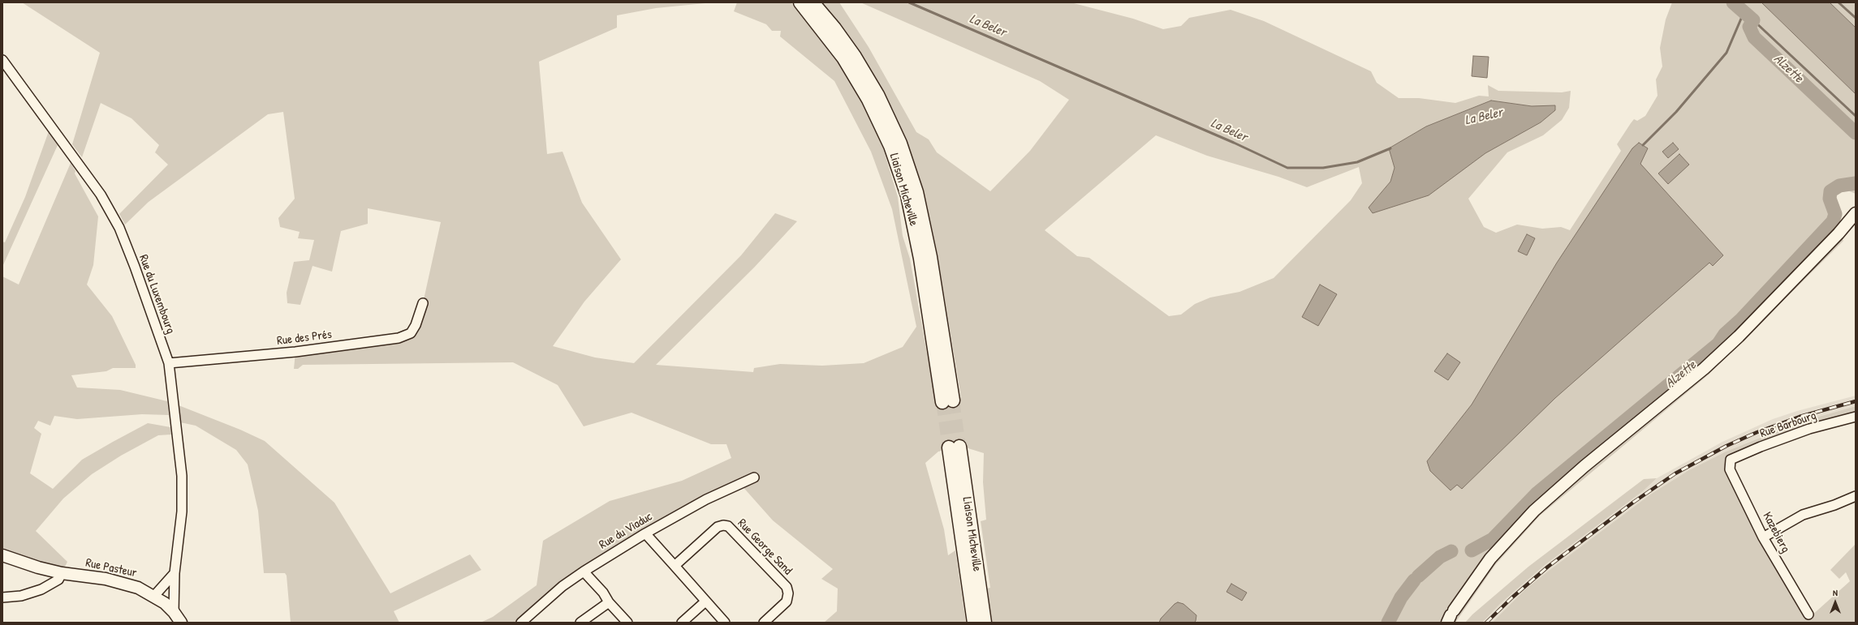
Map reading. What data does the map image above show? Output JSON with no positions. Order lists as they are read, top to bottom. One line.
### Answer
{"streets":{"highway":["Liaison Micheville"],"main road":["Rue Pasteur"],"street":["Rue du Luxembourg","Rue des Prés","Rue Barbourg","Rue du Viaduc","Kazebierg","Rue George Sand"]},"crossings":[["Rue du Luxembourg","Rue des Prés"],["Rue du Luxembourg","Rue Pasteur"],["Rue Barbourg","Kazebierg"]],"water":["La Beler","Alzette"],"north":"top"}
